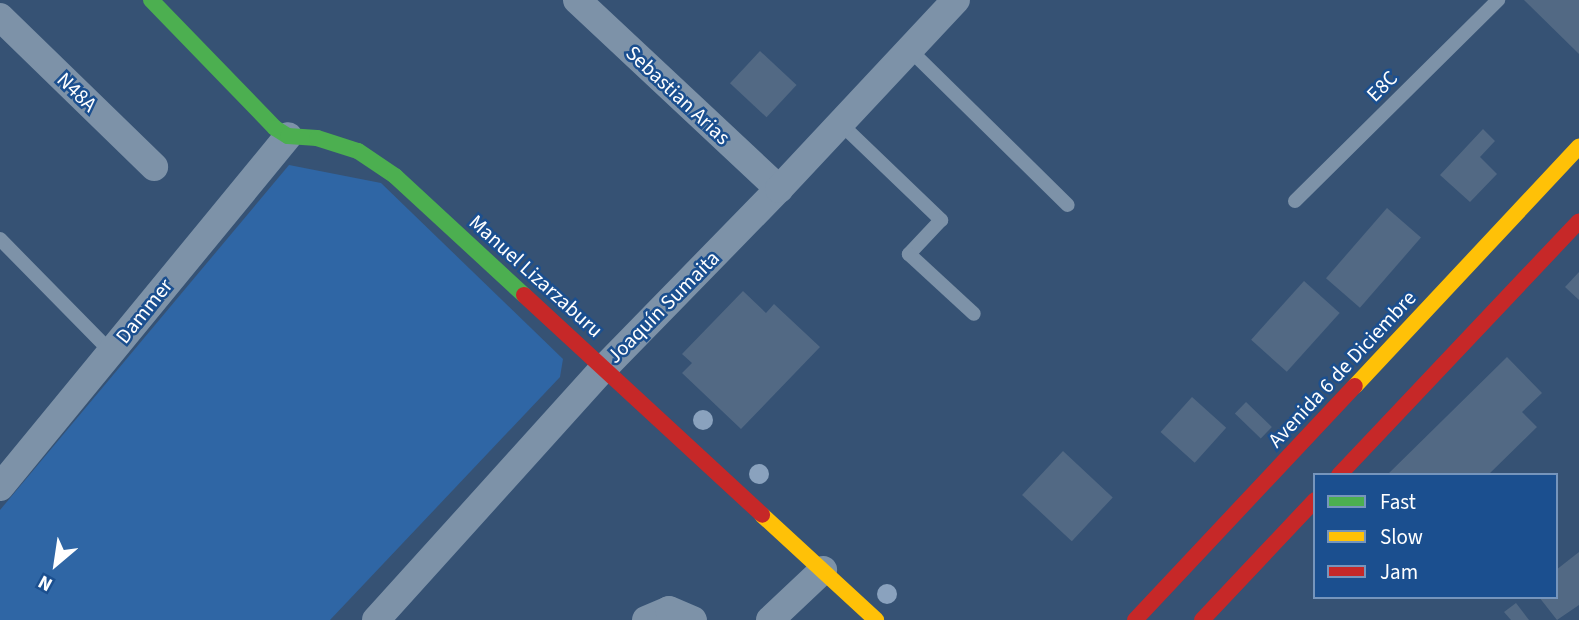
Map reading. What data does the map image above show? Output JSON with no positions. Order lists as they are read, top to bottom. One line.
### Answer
{"streets":{"main road":["Manuel Lizarzaburu","Avenida 6 de Diciembre"],"street":["N48A","Sebastian Arias","Joaquín Sumaita","Dammer"],"lane":["E8C"]},"crossings":[["Sebastian Arias","Joaquín Sumaita"],["Manuel Lizarzaburu","Joaquín Sumaita"],["Manuel Lizarzaburu","Dammer"]],"legend":["Fast","Slow","Jam"],"north":"bottom left"}
